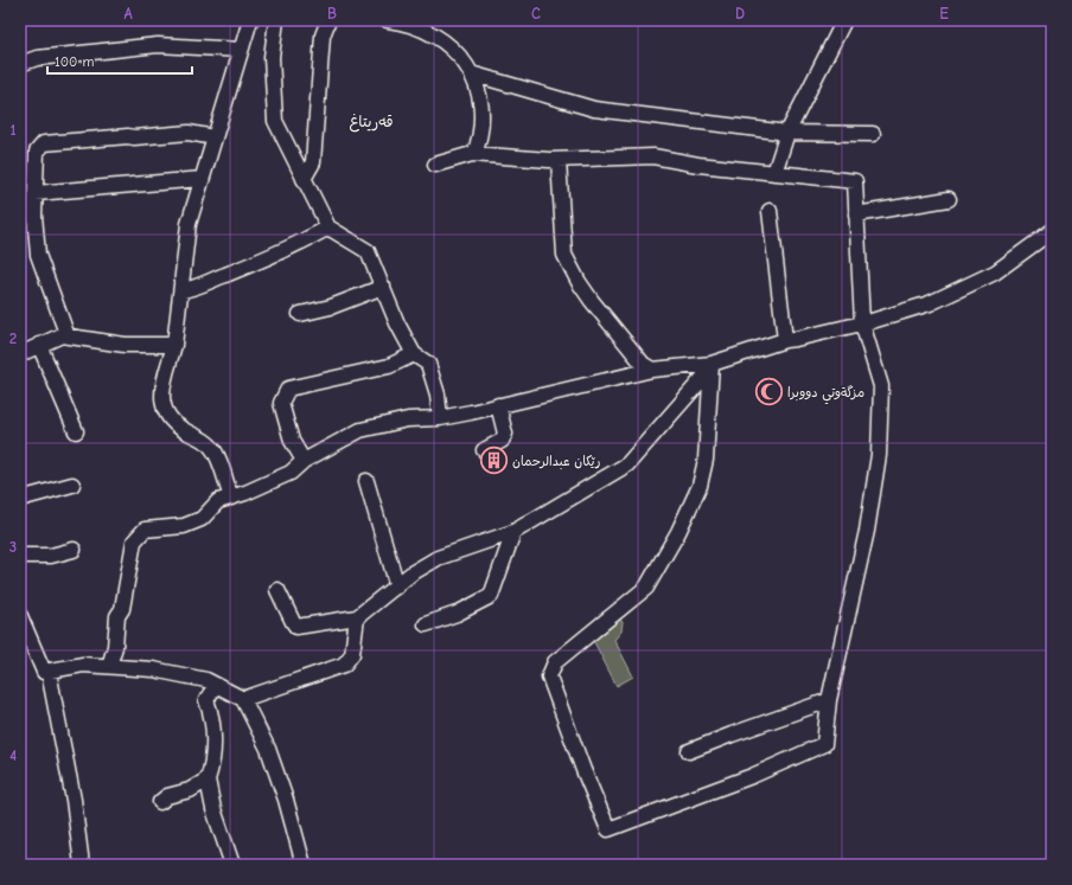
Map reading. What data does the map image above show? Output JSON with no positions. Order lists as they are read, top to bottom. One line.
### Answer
{"districts":["قەریتاغ"],"places":{"mosque":["مزگةوتي دووبرا"],"building":["رێكان عبدالرحمان"]},"scale_bar":"100 m","grid":{"columns":["A","B","C","D","E"],"rows":["1","2","3","4"]}}
